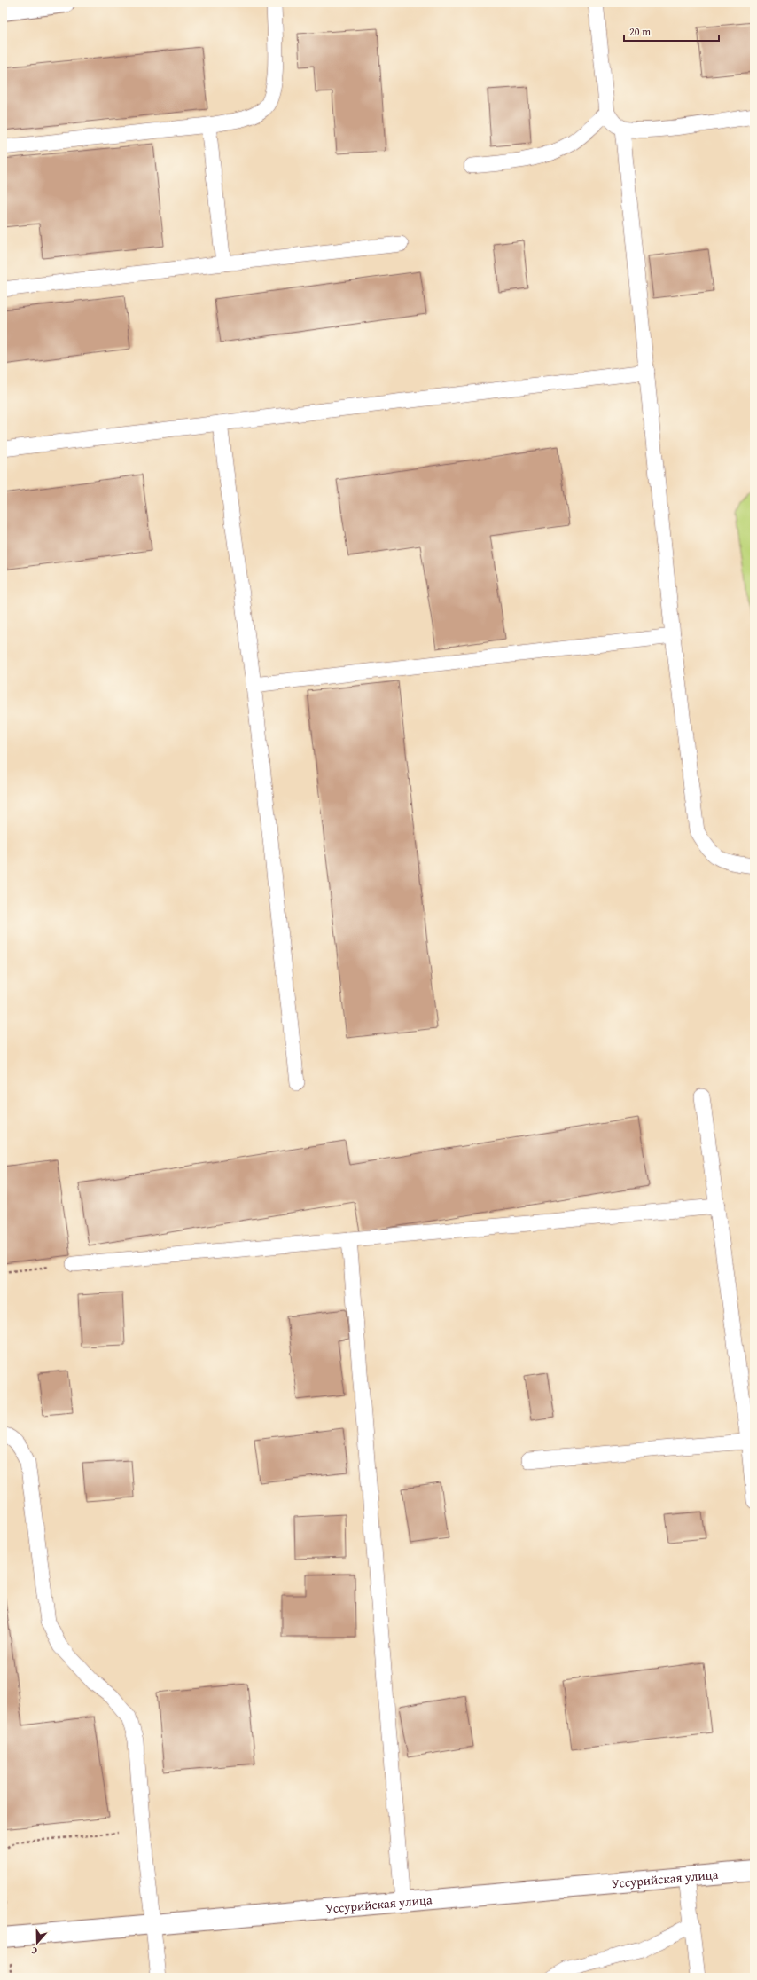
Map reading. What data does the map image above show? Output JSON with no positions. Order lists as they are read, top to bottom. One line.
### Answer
{"streets":{"street":["Уссурийская улица"]},"scale_bar":"20 m","north":"bottom"}
